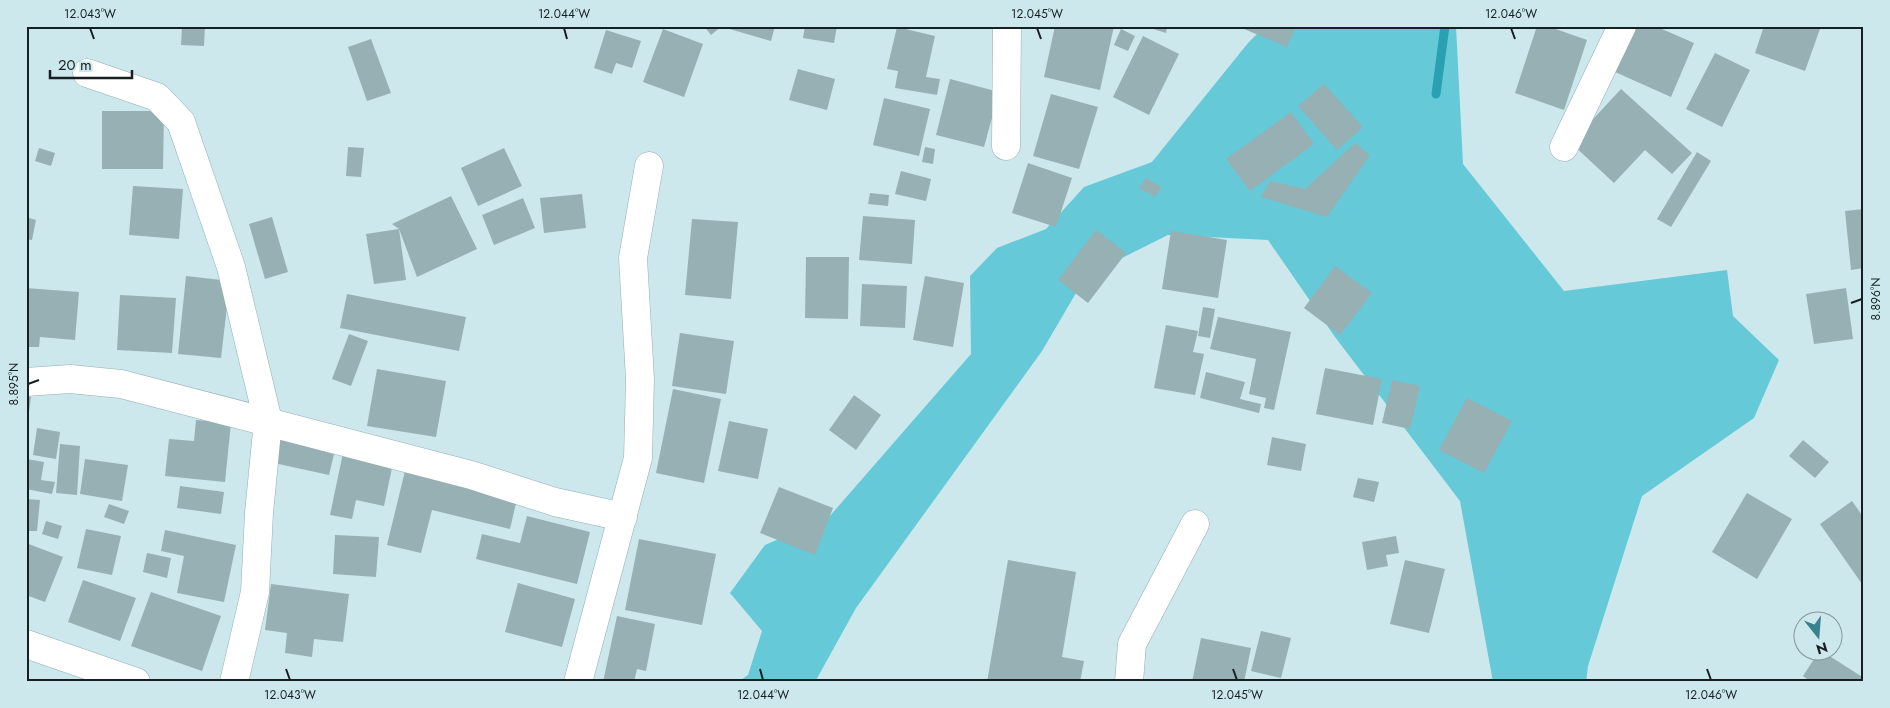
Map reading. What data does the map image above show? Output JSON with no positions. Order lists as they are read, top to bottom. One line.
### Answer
{"scale_bar":"20 m","north":"bottom","coordinates":["12.043°W","12.044°W","12.045°W","12.046°W","8.896°N","8.895°N"]}
